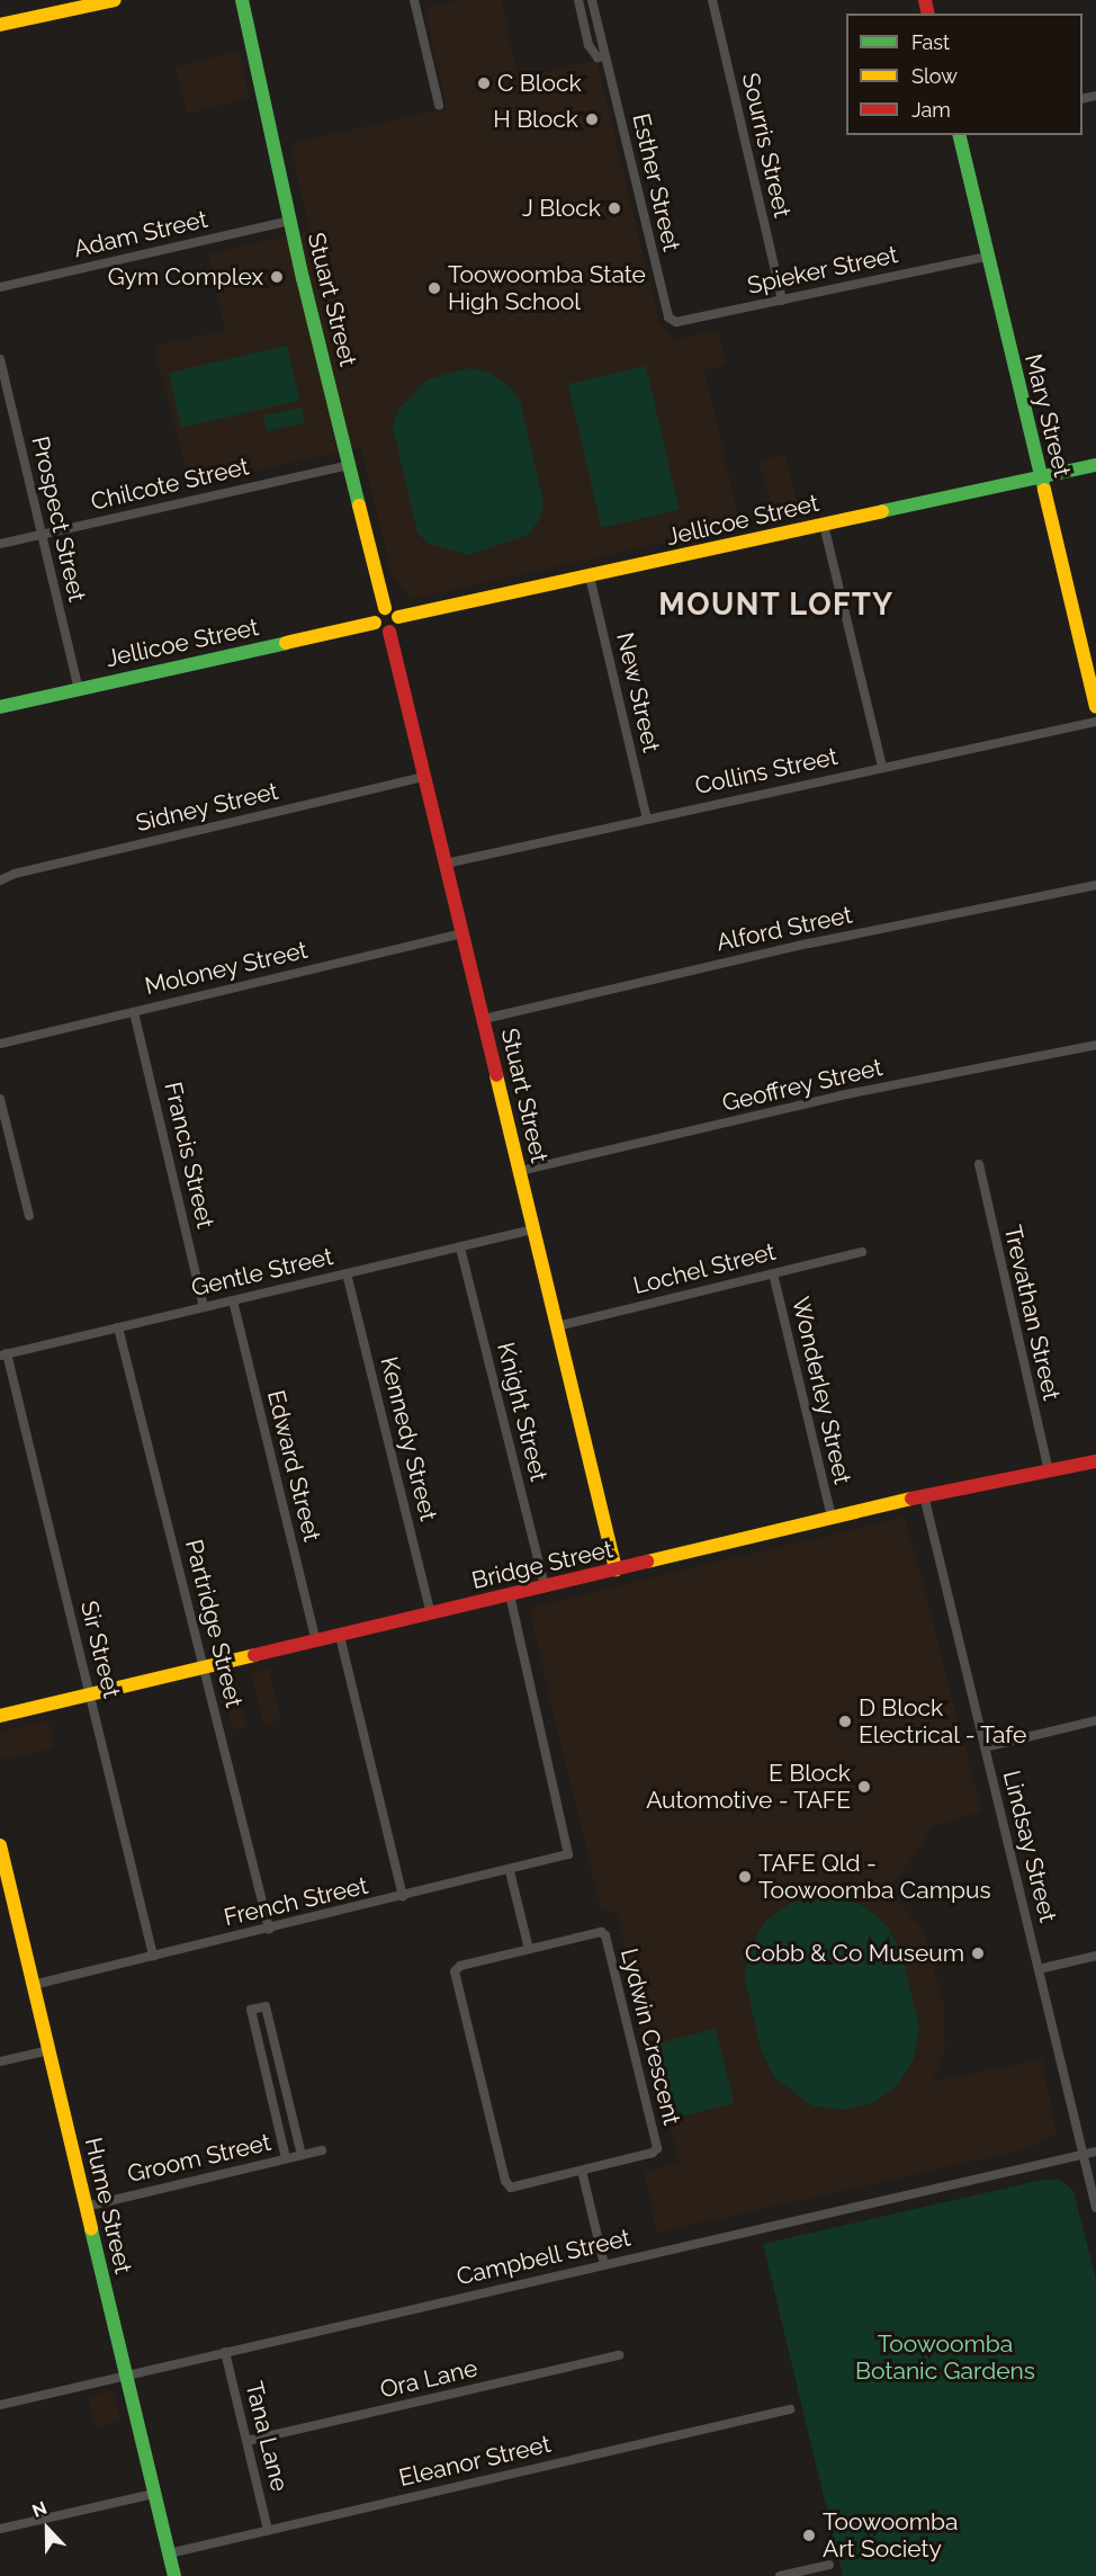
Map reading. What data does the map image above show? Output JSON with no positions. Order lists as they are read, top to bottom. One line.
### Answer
{"streets":{"street":["Sourris Street","Esther Street","Adam Street","Spieker Street","Stuart Street","Mary Street","Chilcote Street","Prospect Street","Jellicoe Street","New Street","Collins Street","Sidney Street","Alford Street","Moloney Street","Geoffrey Street","Francis Street","Lochel Street","Gentle Street","Trevathan Street","Wonderley Street","Knight Street","Kennedy Street","Edward Street","Bridge Street","Partridge Street","Sir Street","Lindsay Street","French Street","Lydwin Crescent","Groom Street","Hume Street","Campbell Street","Ora Lane","Tana Lane","Eleanor Street"]},"crossings":[["Sourris Street","Spieker Street"],["Esther Street","Spieker Street"],["Adam Street","Stuart Street"],["Spieker Street","Mary Street"],["Stuart Street","Chilcote Street"],["Stuart Street","Jellicoe Street"],["Stuart Street","Collins Street"],["Stuart Street","Sidney Street"],["Stuart Street","Alford Street"],["Stuart Street","Moloney Street"],["Stuart Street","Geoffrey Street"],["Stuart Street","Lochel Street"],["Stuart Street","Gentle Street"],["Stuart Street","Bridge Street"],["Mary Street","Jellicoe Street"],["Chilcote Street","Prospect Street"],["Prospect Street","Jellicoe Street"],["Jellicoe Street","New Street"],["New Street","Collins Street"],["Moloney Street","Francis Street"],["Francis Street","Gentle Street"],["Lochel Street","Wonderley Street"],["Gentle Street","Knight Street"],["Gentle Street","Kennedy Street"],["Gentle Street","Edward Street"],["Gentle Street","Partridge Street"],["Gentle Street","Sir Street"],["Trevathan Street","Bridge Street"],["Wonderley Street","Bridge Street"],["Knight Street","Bridge Street"],["Kennedy Street","Bridge Street"],["Edward Street","Bridge Street"],["Bridge Street","Partridge Street"],["Bridge Street","Sir Street"],["Bridge Street","Lindsay Street"],["Bridge Street","French Street"],["Partridge Street","French Street"],["Sir Street","French Street"],["Lindsay Street","Campbell Street"],["French Street","Hume Street"],["Groom Street","Hume Street"],["Hume Street","Campbell Street"],["Hume Street","Eleanor Street"],["Campbell Street","Tana Lane"],["Ora Lane","Tana Lane"],["Tana Lane","Eleanor Street"]],"districts":["MOUNT LOFTY"],"parks":["Toowoomba Botanic Gardens"],"places":["C Block","H Block","J Block","Gym Complex","Toowoomba State High School","D Block Electrical - Tafe","E Block Automotive - TAFE","TAFE Qld - Toowoomba Campus","Cobb & Co Museum","Toowoomba Art Society"],"legend":["Fast","Slow","Jam"],"north":"top"}
